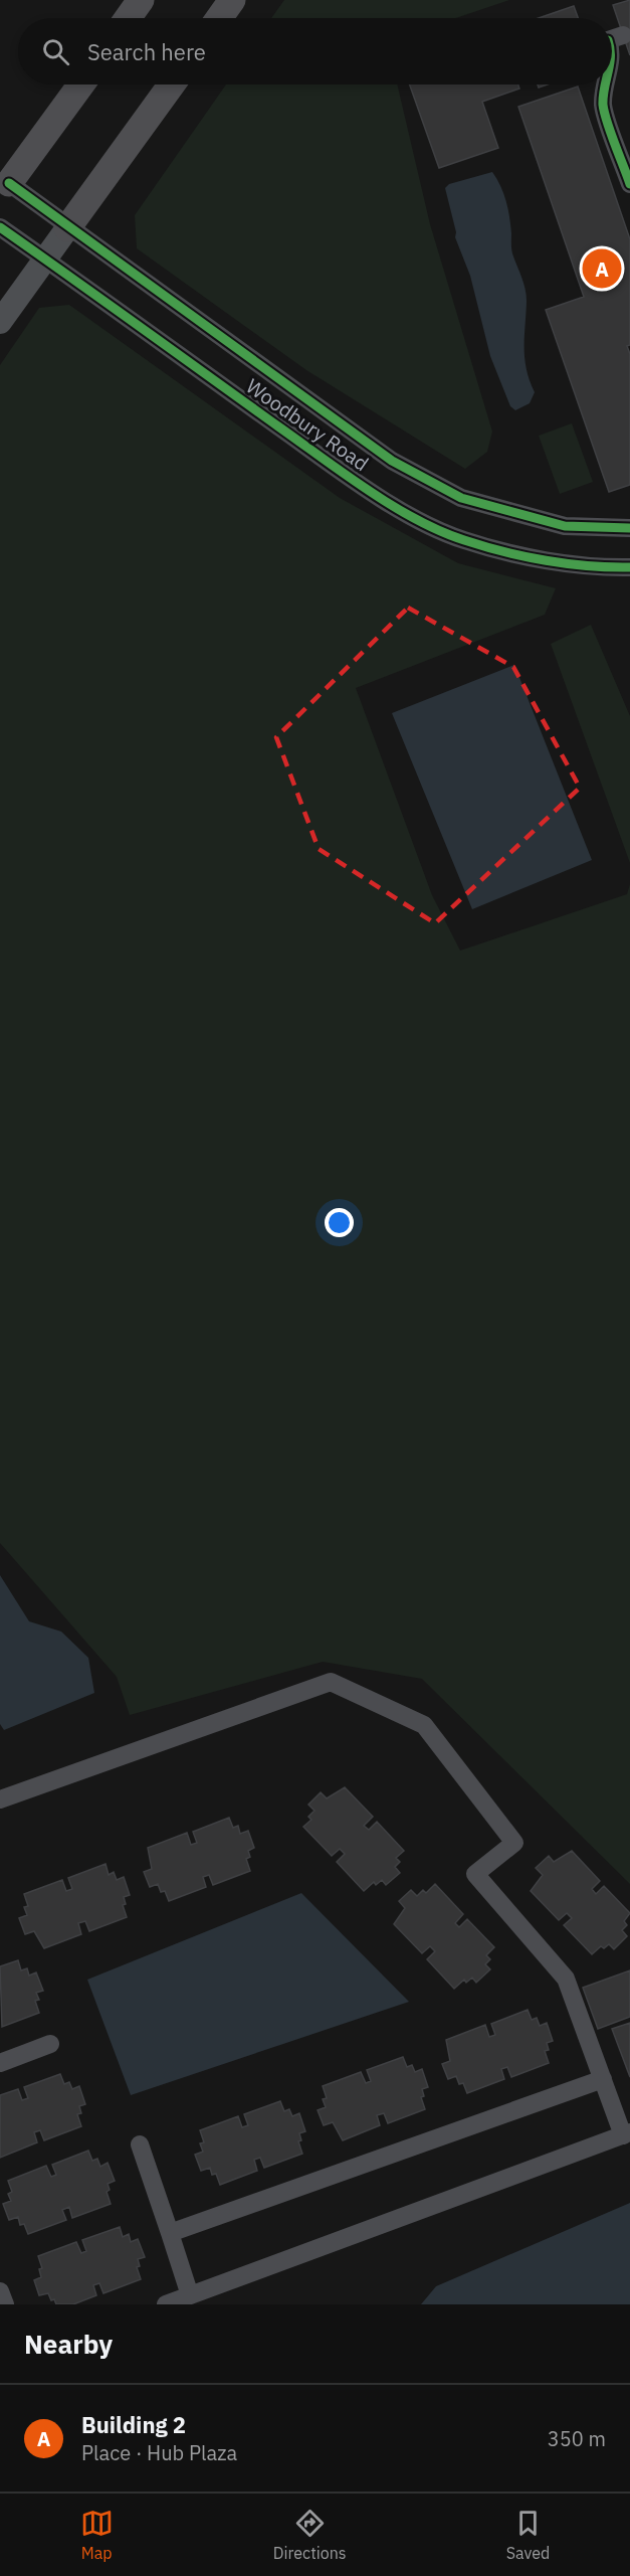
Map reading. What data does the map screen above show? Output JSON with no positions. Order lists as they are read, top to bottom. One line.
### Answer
{"streets":{"street":["Woodbury Road"]},"page":{"search":"Search here","pins":"A","heading":"Nearby","list":[{"mark":"A","name":"Building 2","note":"Place · Hub Plaza","value":"350 m"}],"nav":["Map","Directions","Saved"]}}
